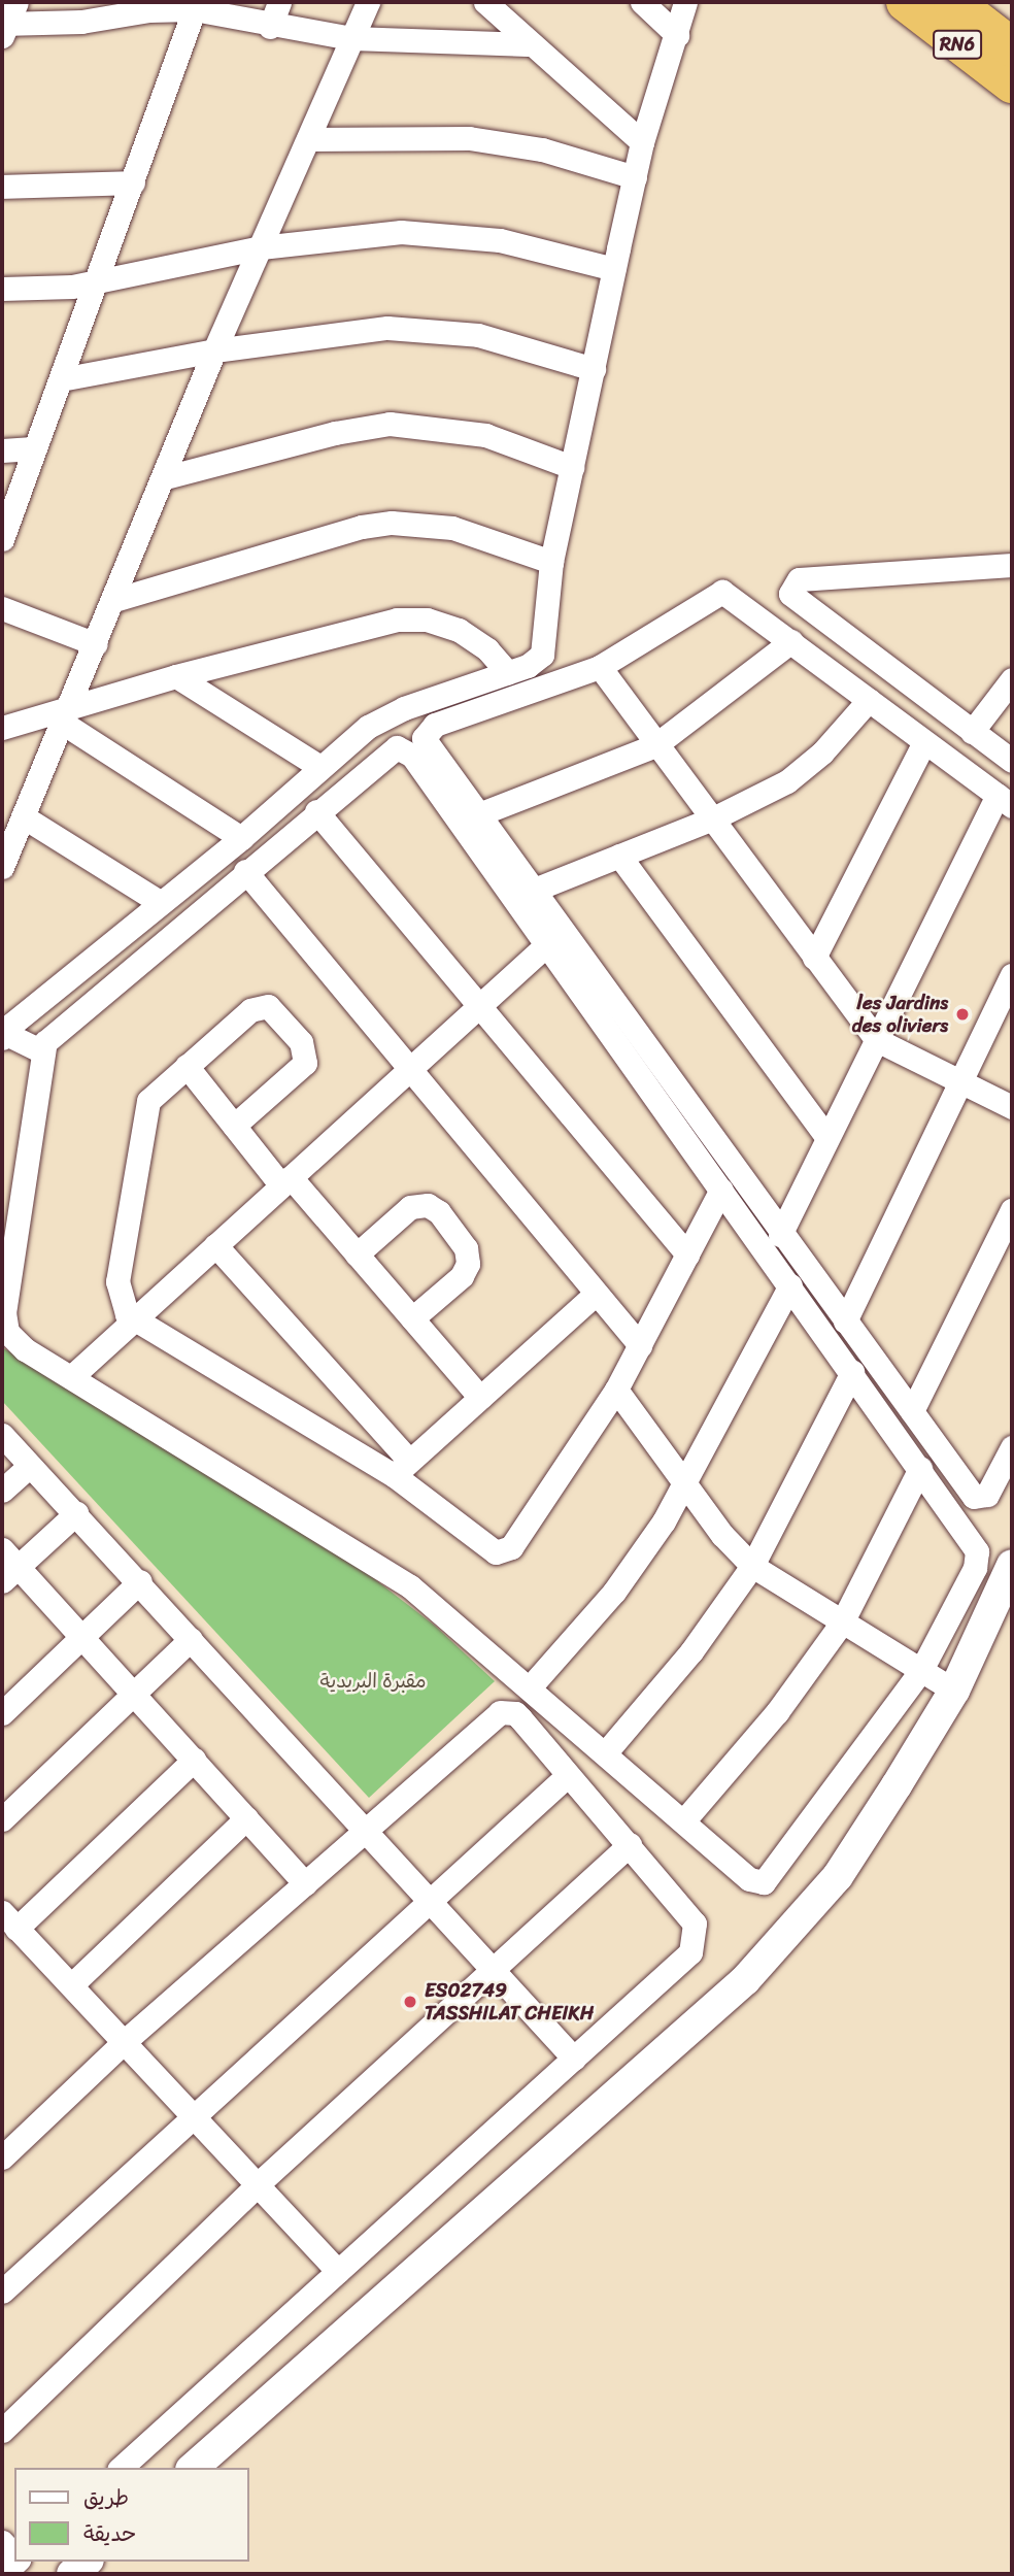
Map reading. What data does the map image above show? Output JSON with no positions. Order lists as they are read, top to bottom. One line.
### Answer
{"streets":{"highway":["RN6"]},"parks":["مقبرة البريدية"],"places":["les Jardins des oliviers","ES02749 TASSHILAT CHEIKH"],"legend":["طريق","حديقة"]}
